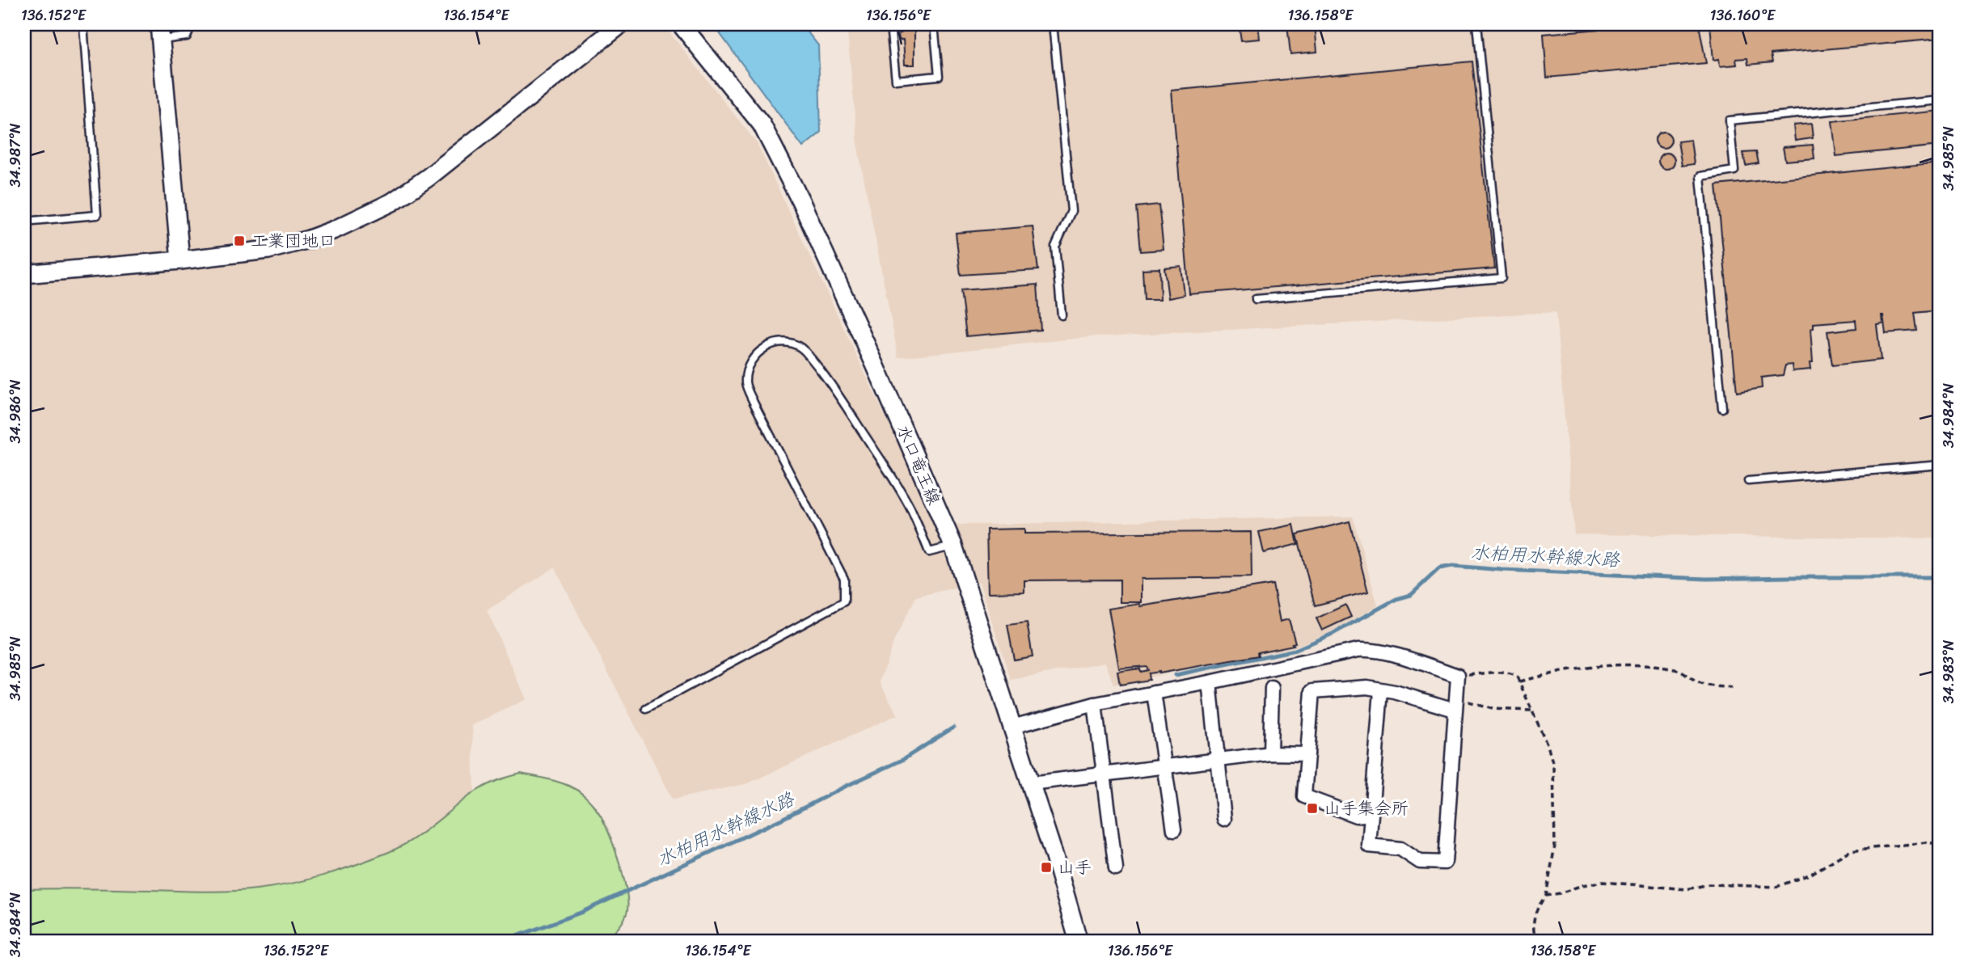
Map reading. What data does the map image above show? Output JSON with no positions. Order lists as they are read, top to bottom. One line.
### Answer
{"streets":{"main road":["水口竜王線"]},"water":["水柏用水幹線水路"],"places":{"transit":["工業団地口","山手集会所","山手"]},"coordinates":["136.152°E","136.154°E","136.156°E","136.158°E","136.160°E","34.987°N","34.985°N","34.986°N","34.984°N","34.983°N"]}
